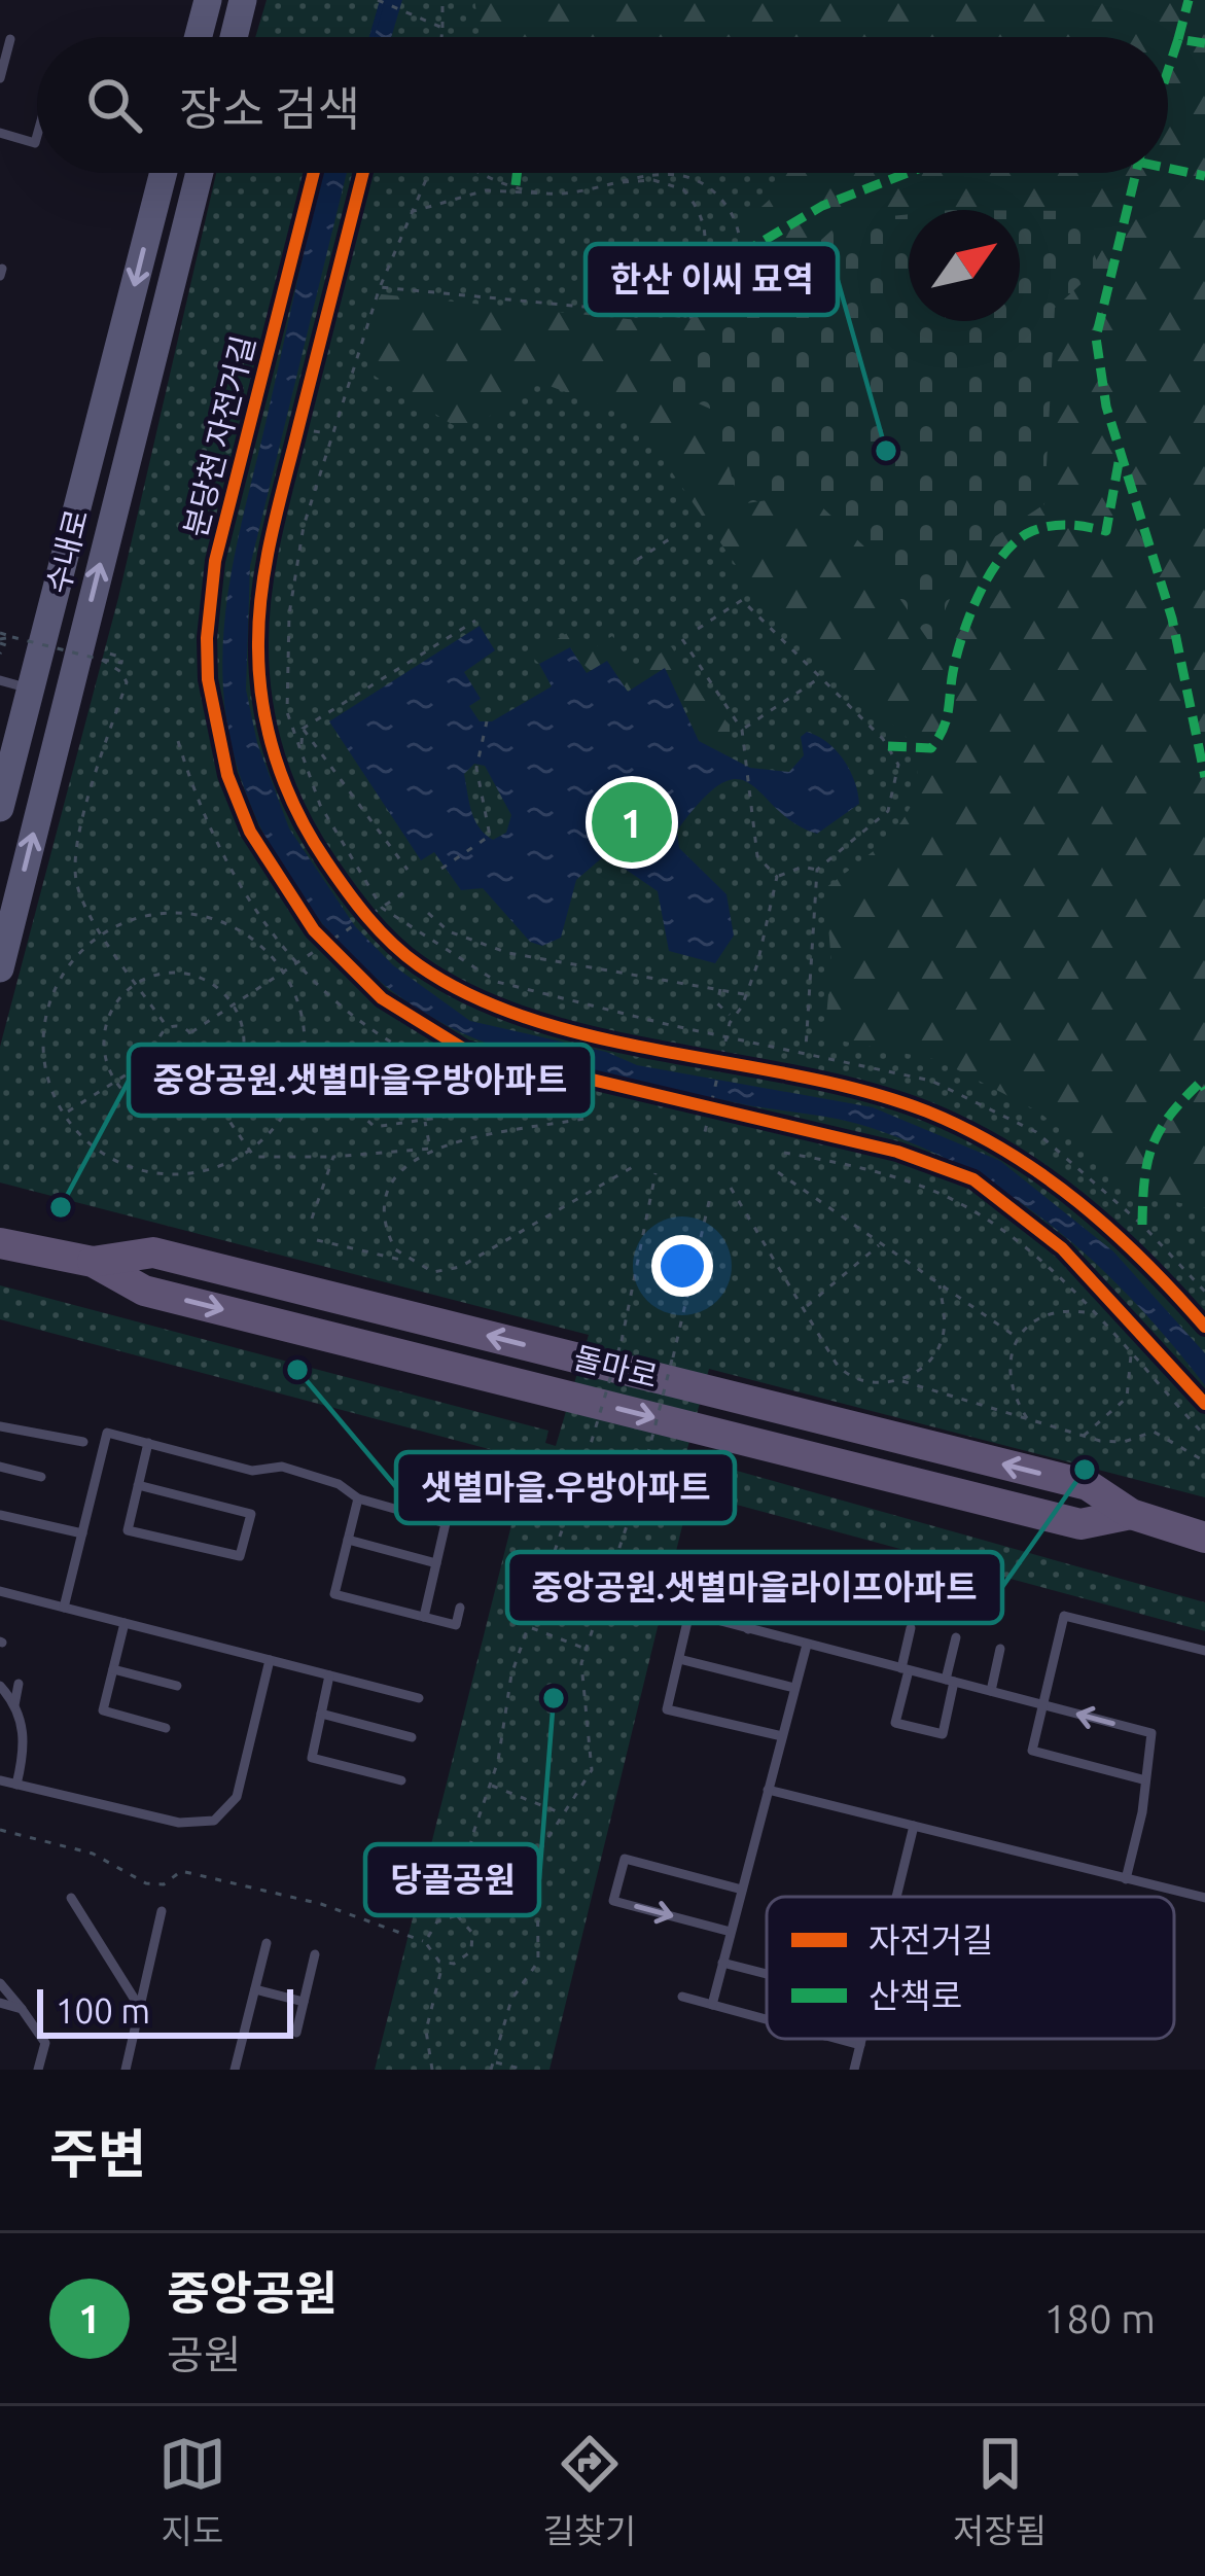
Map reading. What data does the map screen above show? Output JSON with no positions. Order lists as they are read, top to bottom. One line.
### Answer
{"streets":{"main road":["수내로","돌마로"],"cycle path":["분당천 자전거길"]},"places":["한산 이씨 묘역","중앙공원.샛별마을우방아파트","샛별마을.우방아파트","중앙공원.샛별마을라이프아파트","당골공원"],"legend":["자전거길","산책로"],"scale_bar":"100 m","north":"top right","page":{"search":"장소 검색","pins":"1","scale":"100 m","heading":"주변","list":[{"mark":"1","name":"중앙공원","note":"공원","value":"180 m"}],"nav":["지도","길찾기","저장됨"]}}
